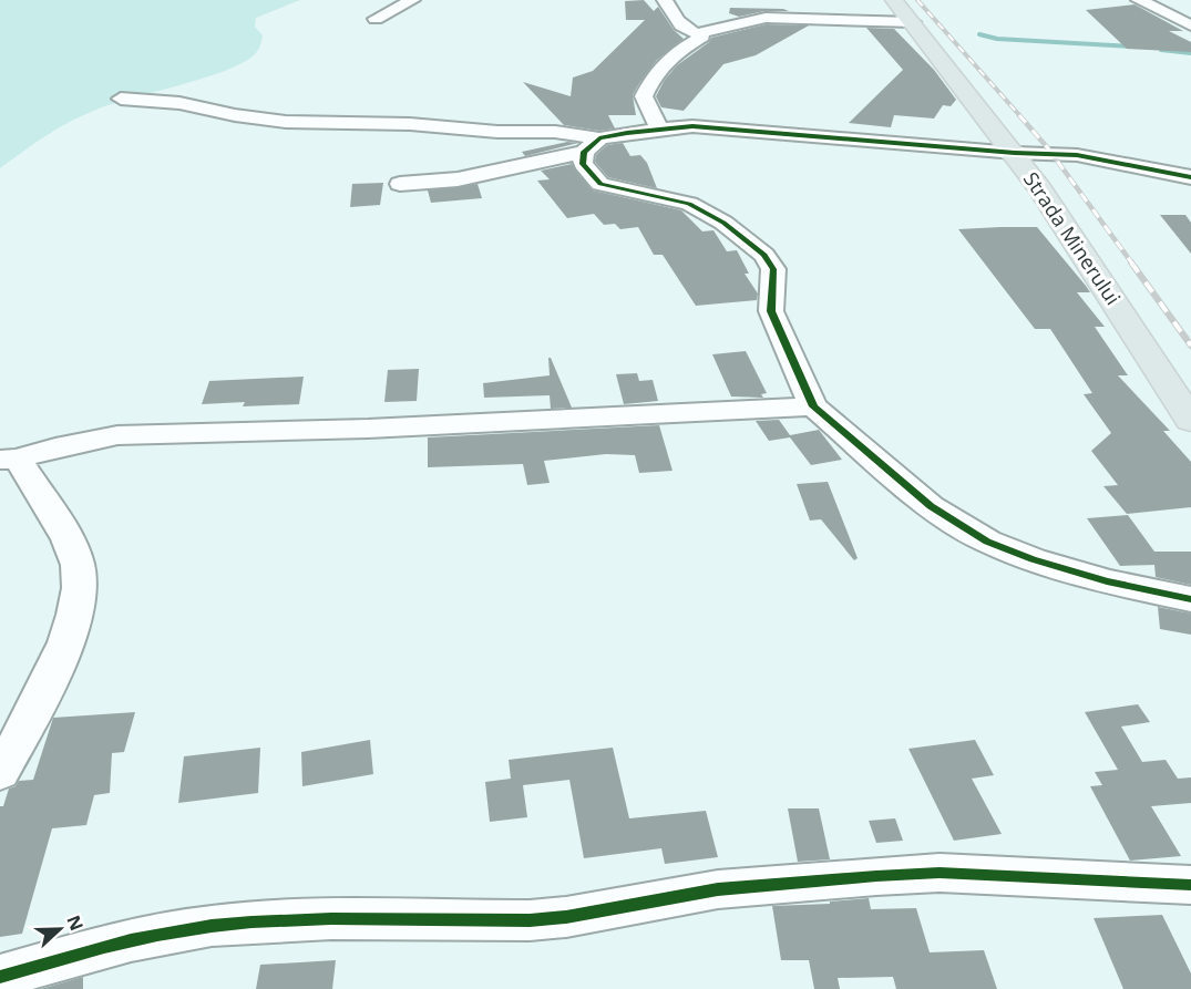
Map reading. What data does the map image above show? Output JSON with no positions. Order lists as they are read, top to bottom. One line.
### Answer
{"streets":{"main road":["Strada Minerului"]},"north":"right"}
